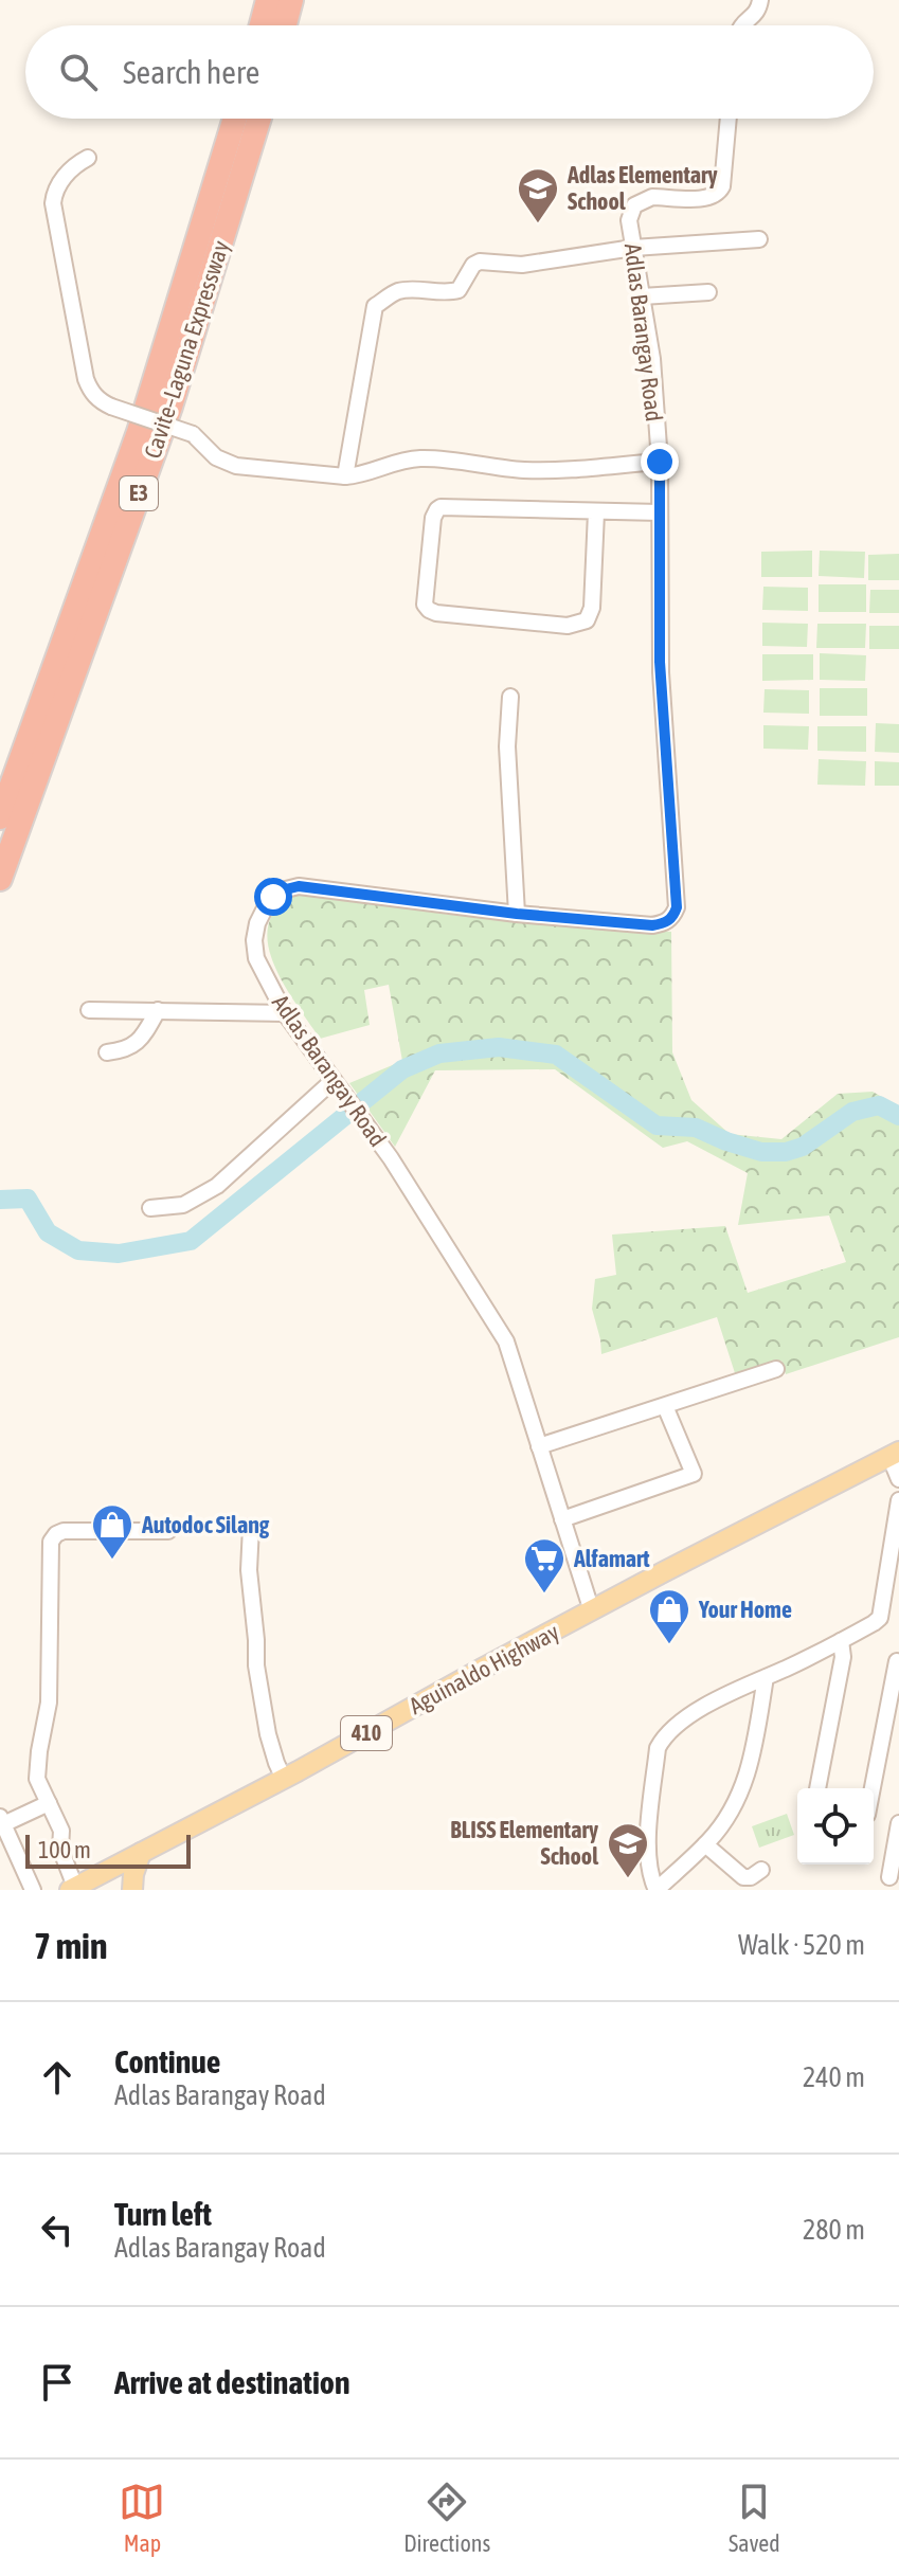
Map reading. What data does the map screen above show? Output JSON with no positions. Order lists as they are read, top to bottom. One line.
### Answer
{"streets":{"highway":["Cavite–Laguna Expressway","E3"],"main road":["Aguinaldo Highway","410"],"street":["Adlas Barangay Road"]},"crossings":[["Adlas Barangay Road","Aguinaldo Highway"]],"places":{"school or university":["Adlas Elementary School","BLISS Elementary School"],"shop":["Autodoc Silang","Your Home"],"supermarket":["Alfamart"]},"scale_bar":"100 m","page":{"search":"Search here","scale":"100 m","heading":["7 min","Walk · 520 m"],"list":[["Continue","Adlas Barangay Road","240 m"],["Turn left","Adlas Barangay Road","280 m"],"Arrive at destination"],"nav":["Map","Directions","Saved"]}}
